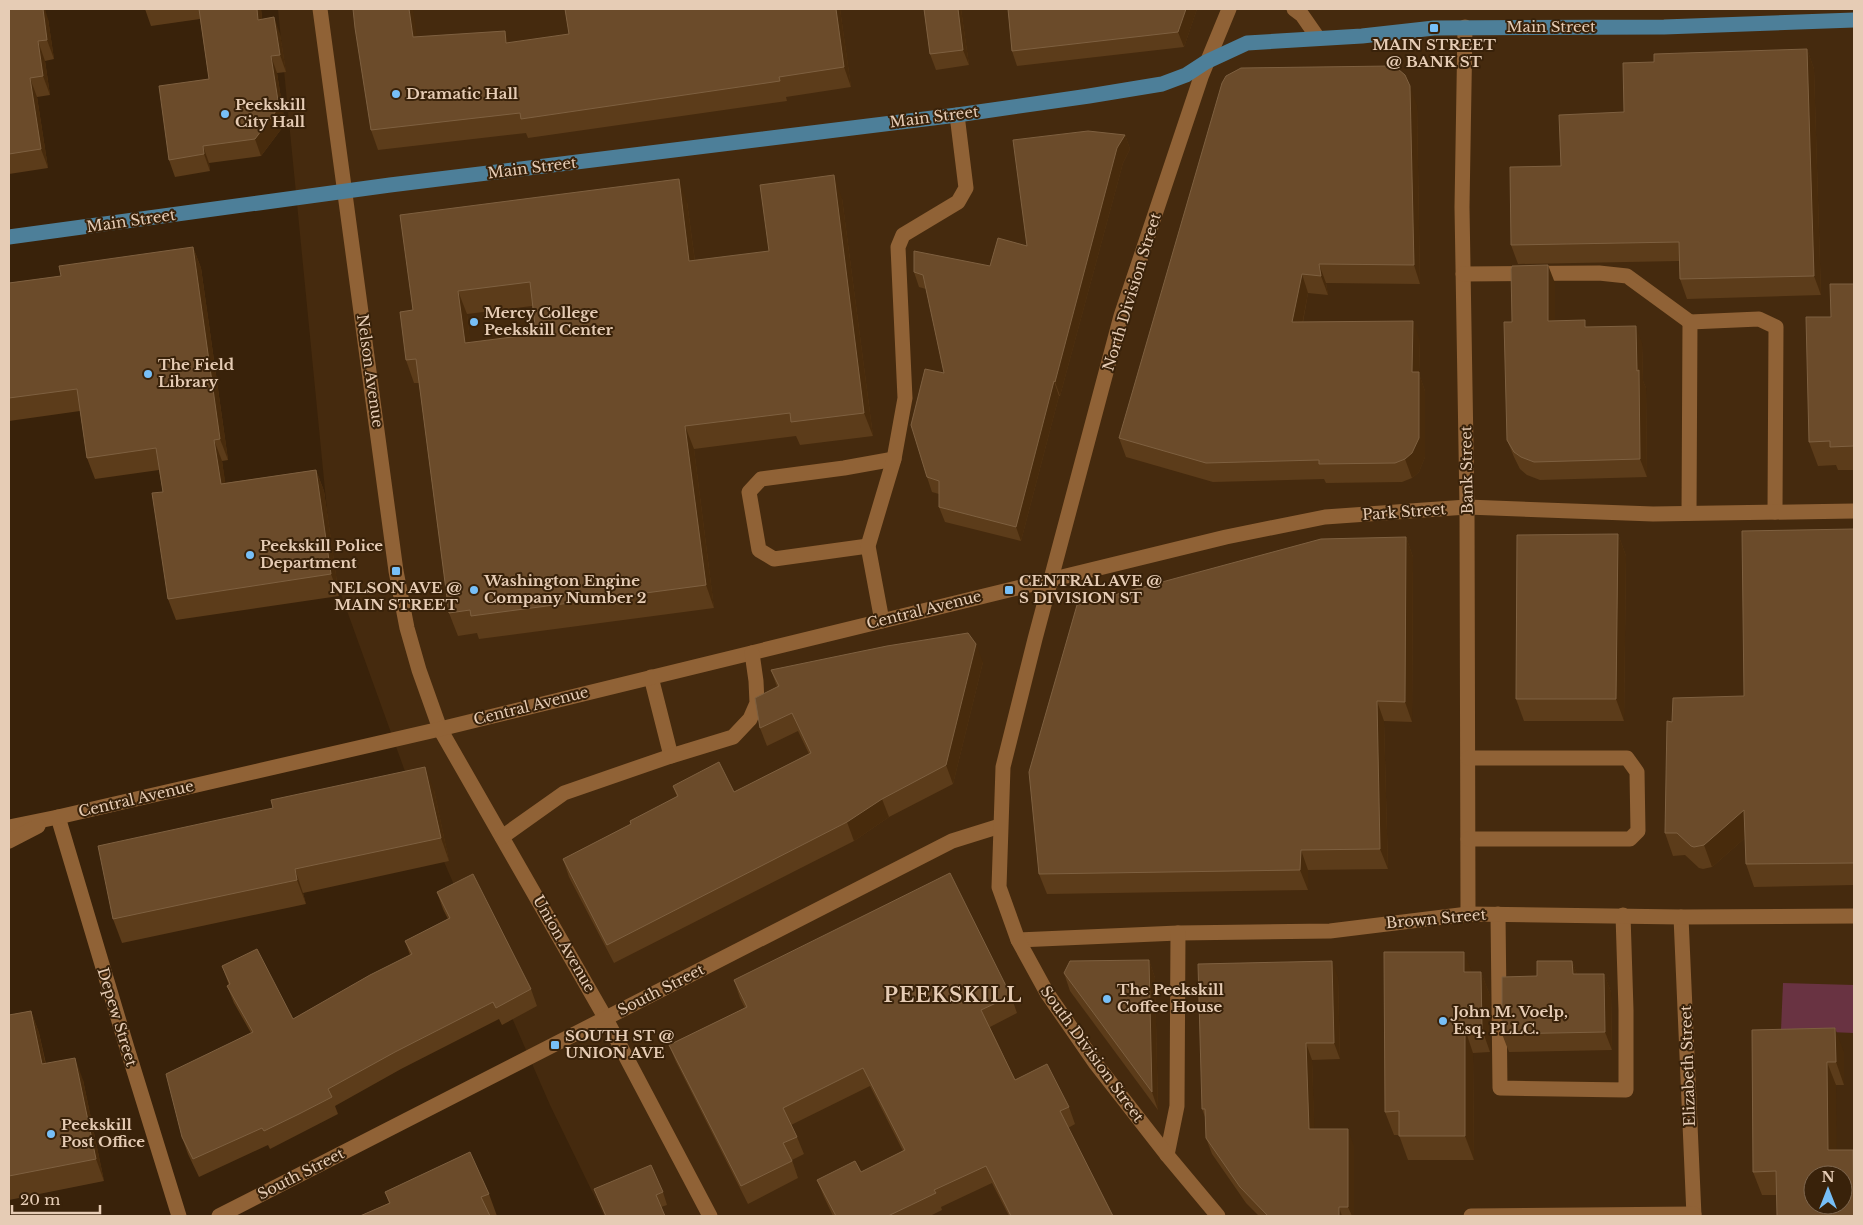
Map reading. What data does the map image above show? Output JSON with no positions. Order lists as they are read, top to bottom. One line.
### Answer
{"streets":{"main road":["Main Street"],"street":["North Division Street","Nelson Avenue","Bank Street","Park Street","Central Avenue","Brown Street","Union Avenue","South Street","Depew Street","South Division Street","Elizabeth Street"]},"crossings":[["Main Street","North Division Street"],["Main Street","Nelson Avenue"],["Main Street","Bank Street"],["North Division Street","Park Street"],["North Division Street","Central Avenue"],["North Division Street","South Division Street"],["Nelson Avenue","Central Avenue"],["Nelson Avenue","Union Avenue"],["Bank Street","Park Street"],["Bank Street","Brown Street"],["Park Street","Central Avenue"],["Park Street","South Division Street"],["Central Avenue","Union Avenue"],["Central Avenue","Depew Street"],["Central Avenue","South Division Street"],["Brown Street","South Division Street"],["Brown Street","Elizabeth Street"],["Union Avenue","South Street"],["South Street","South Division Street"]],"districts":["PEEKSKILL"],"places":{"transit":["MAIN STREET @ BANK ST","NELSON AVE @ MAIN STREET","CENTRAL AVE @ S DIVISION ST","SOUTH ST @ UNION AVE"],"other":["Dramatic Hall","Peekskill City Hall","Mercy College Peekskill Center","The Field Library","Peekskill Police Department","Washington Engine Company Number 2","The Peekskill Coffee House","John M. Voelp, Esq. PLLC.","Peekskill Post Office"]},"scale_bar":"20 m","north":"top"}
